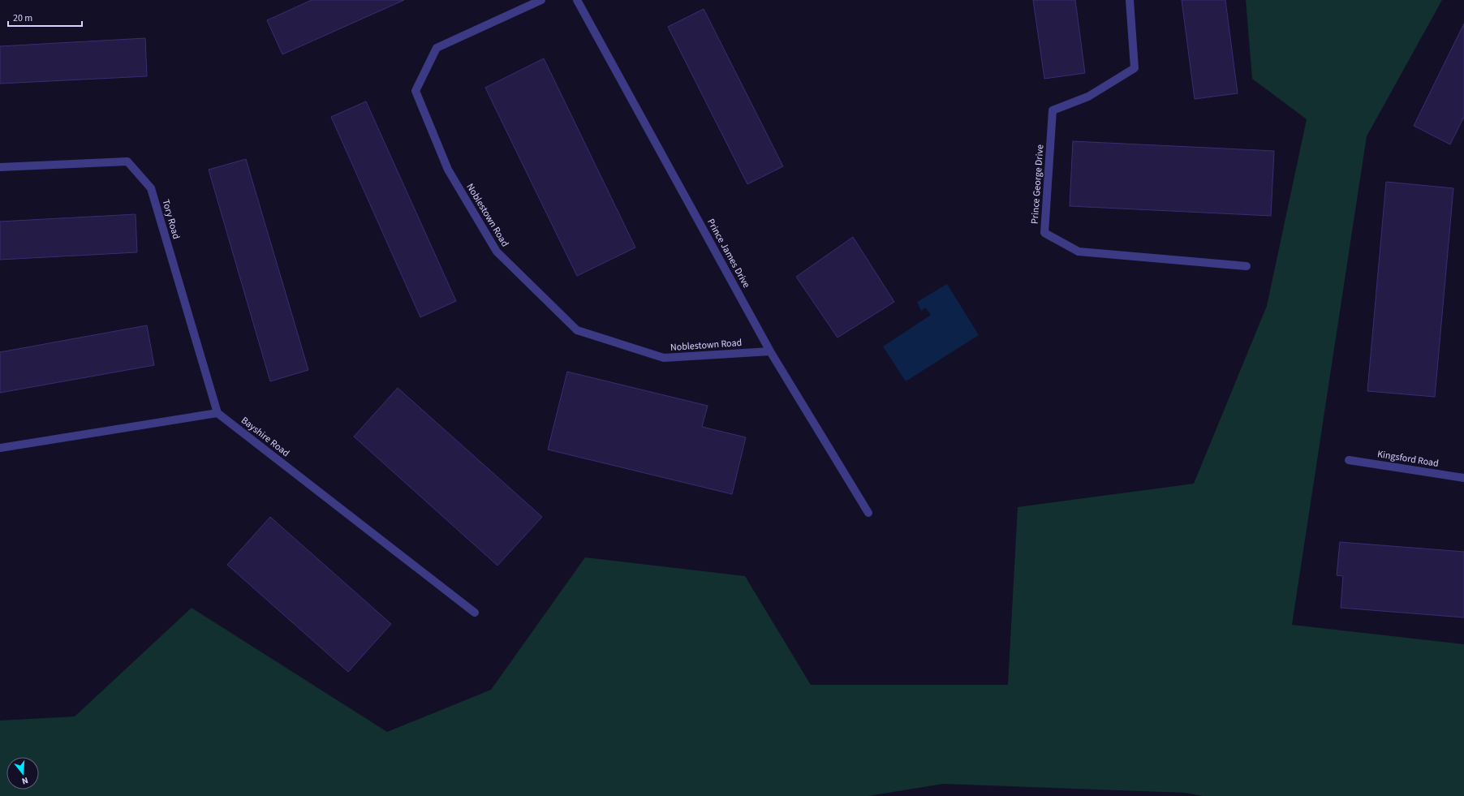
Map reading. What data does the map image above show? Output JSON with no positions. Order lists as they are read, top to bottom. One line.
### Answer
{"streets":{"street":["Prince George Drive","Noblestown Road","Tory Road","Prince James Drive","Bayshire Road","Kingsford Road"]},"crossings":[["Noblestown Road","Prince James Drive"],["Tory Road","Bayshire Road"]],"scale_bar":"20 m","north":"bottom"}
